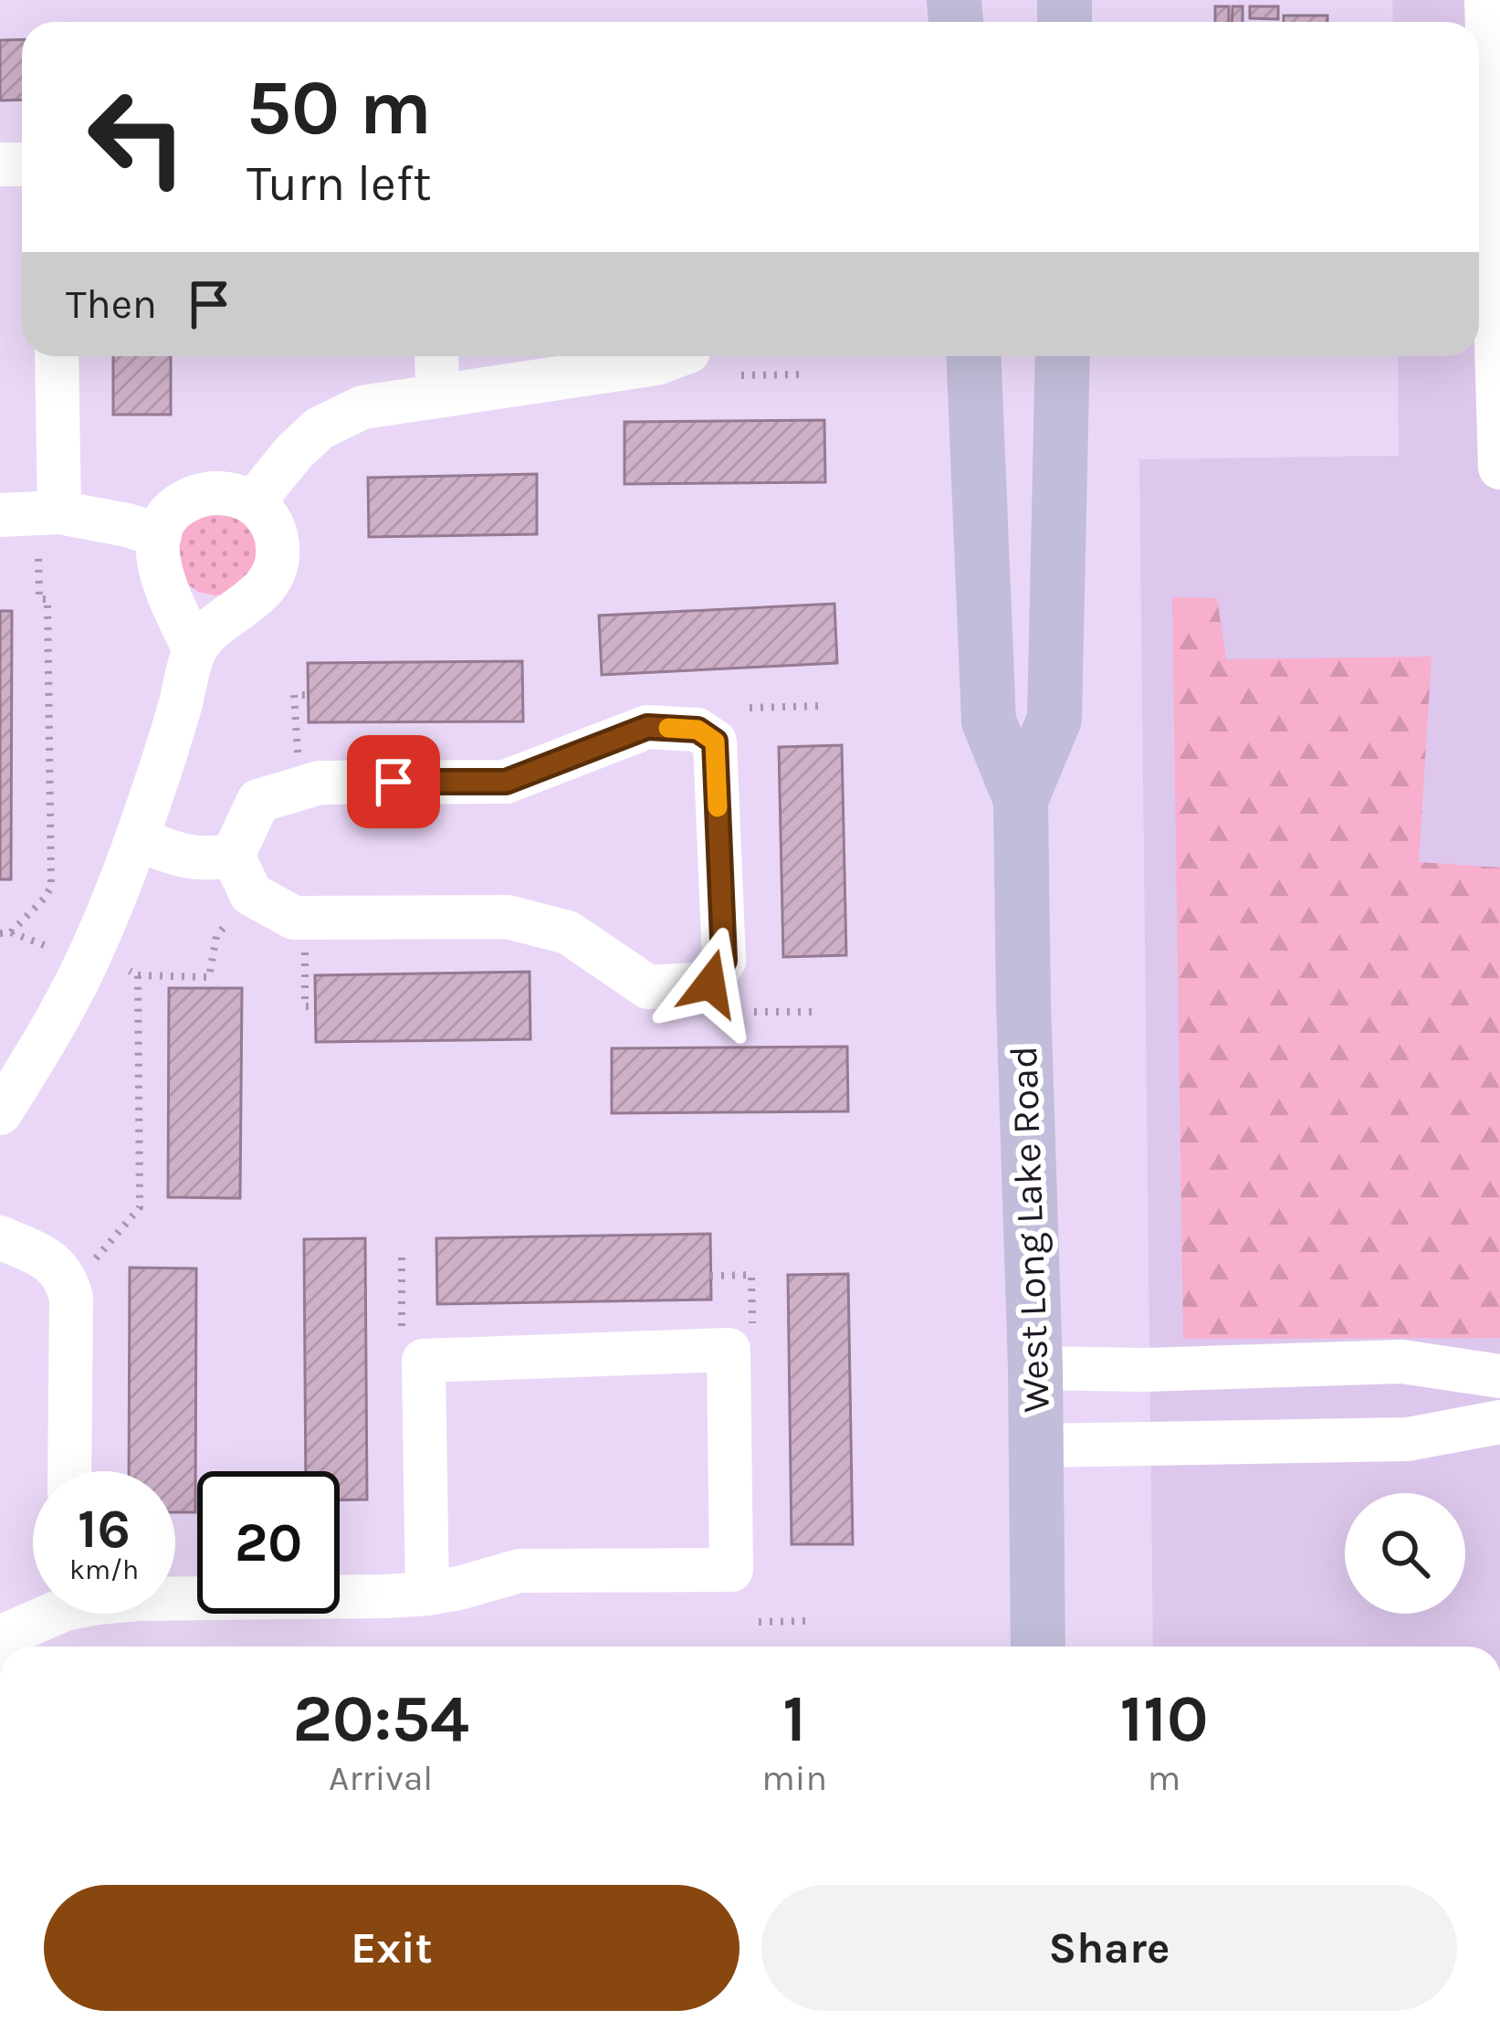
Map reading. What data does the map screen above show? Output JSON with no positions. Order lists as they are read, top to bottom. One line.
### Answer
{"streets":{"main road":["West Long Lake Road"]},"page":{"turn":["50 m","Turn left"],"then":"Then","speed":"16 km/h","limit":"20","eta":["20:54","Arrival","1","min","110","m"],"buttons":["Exit","Share"]}}
